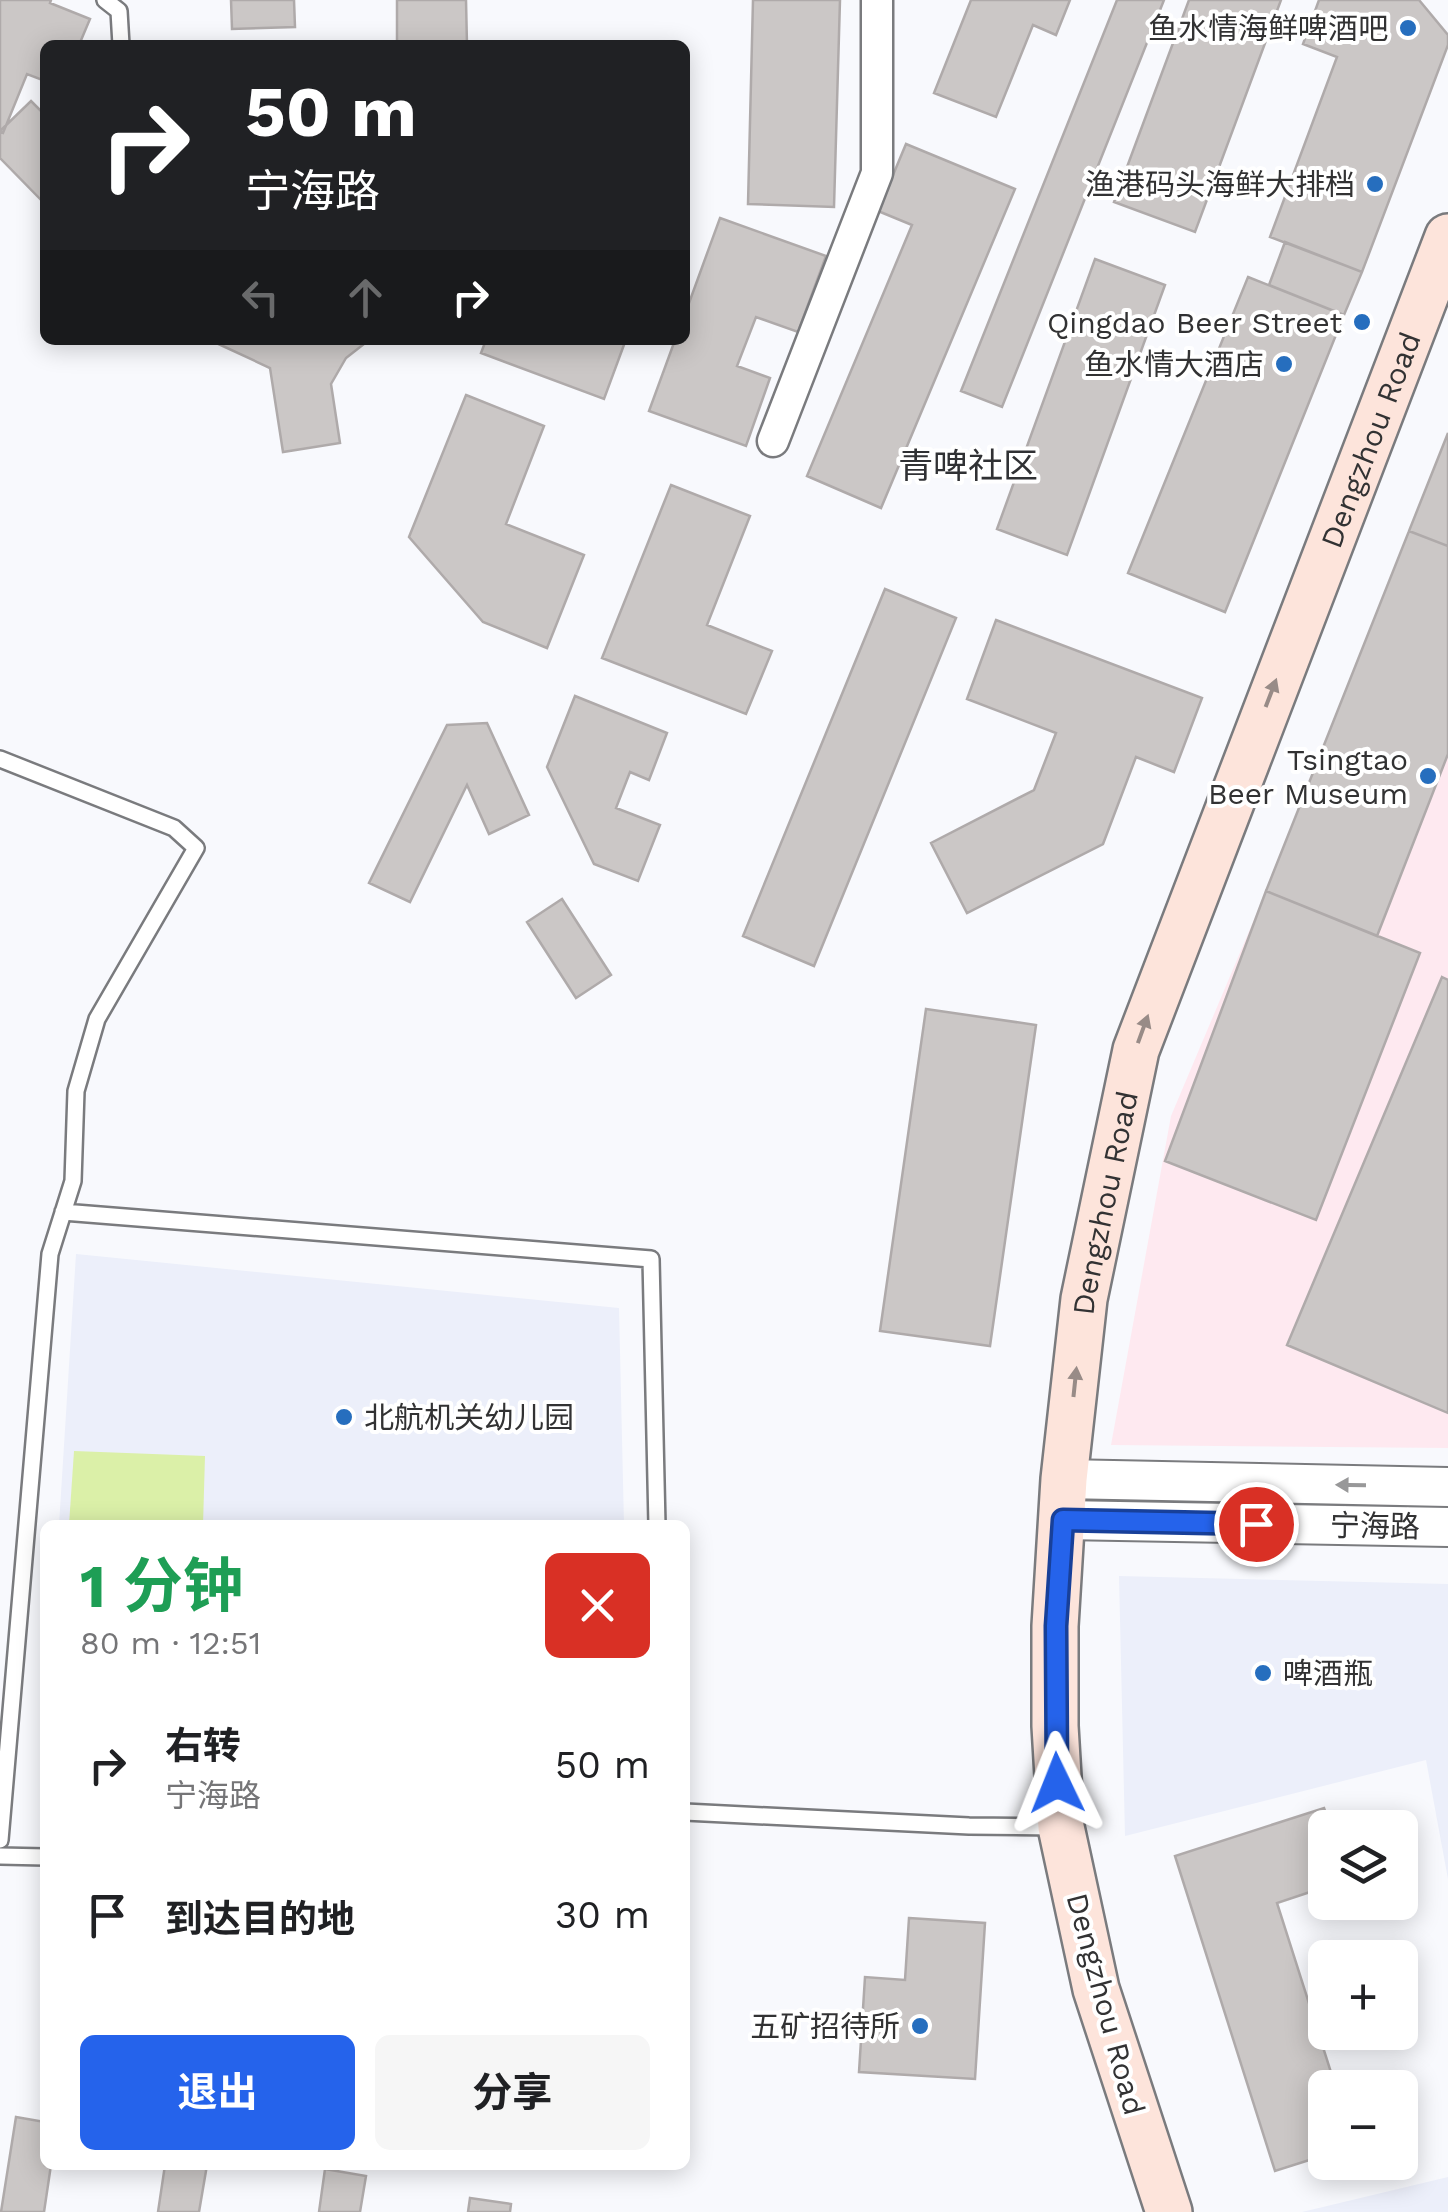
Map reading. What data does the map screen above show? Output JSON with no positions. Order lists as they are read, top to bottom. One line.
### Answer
{"streets":{"main road":["Dengzhou Road"],"street":["宁海路"]},"crossings":[["Dengzhou Road","宁海路"]],"one_way":["Dengzhou Road"],"districts":["青啤社区"],"places":["鱼水情海鲜啤酒吧","渔港码头海鲜大排档","Qingdao Beer Street","鱼水情大酒店","Tsingtao Beer Museum","北航机关幼儿园","啤酒瓶","五矿招待所"],"page":{"turn":["50 m","宁海路"],"heading":["1 分钟","80 m · 12:51"],"list":[{"name":"右转","note":"宁海路","value":"50 m"},{"name":"到达目的地","value":"30 m"}],"map_buttons":["+","−"],"buttons":["退出","分享"]}}
